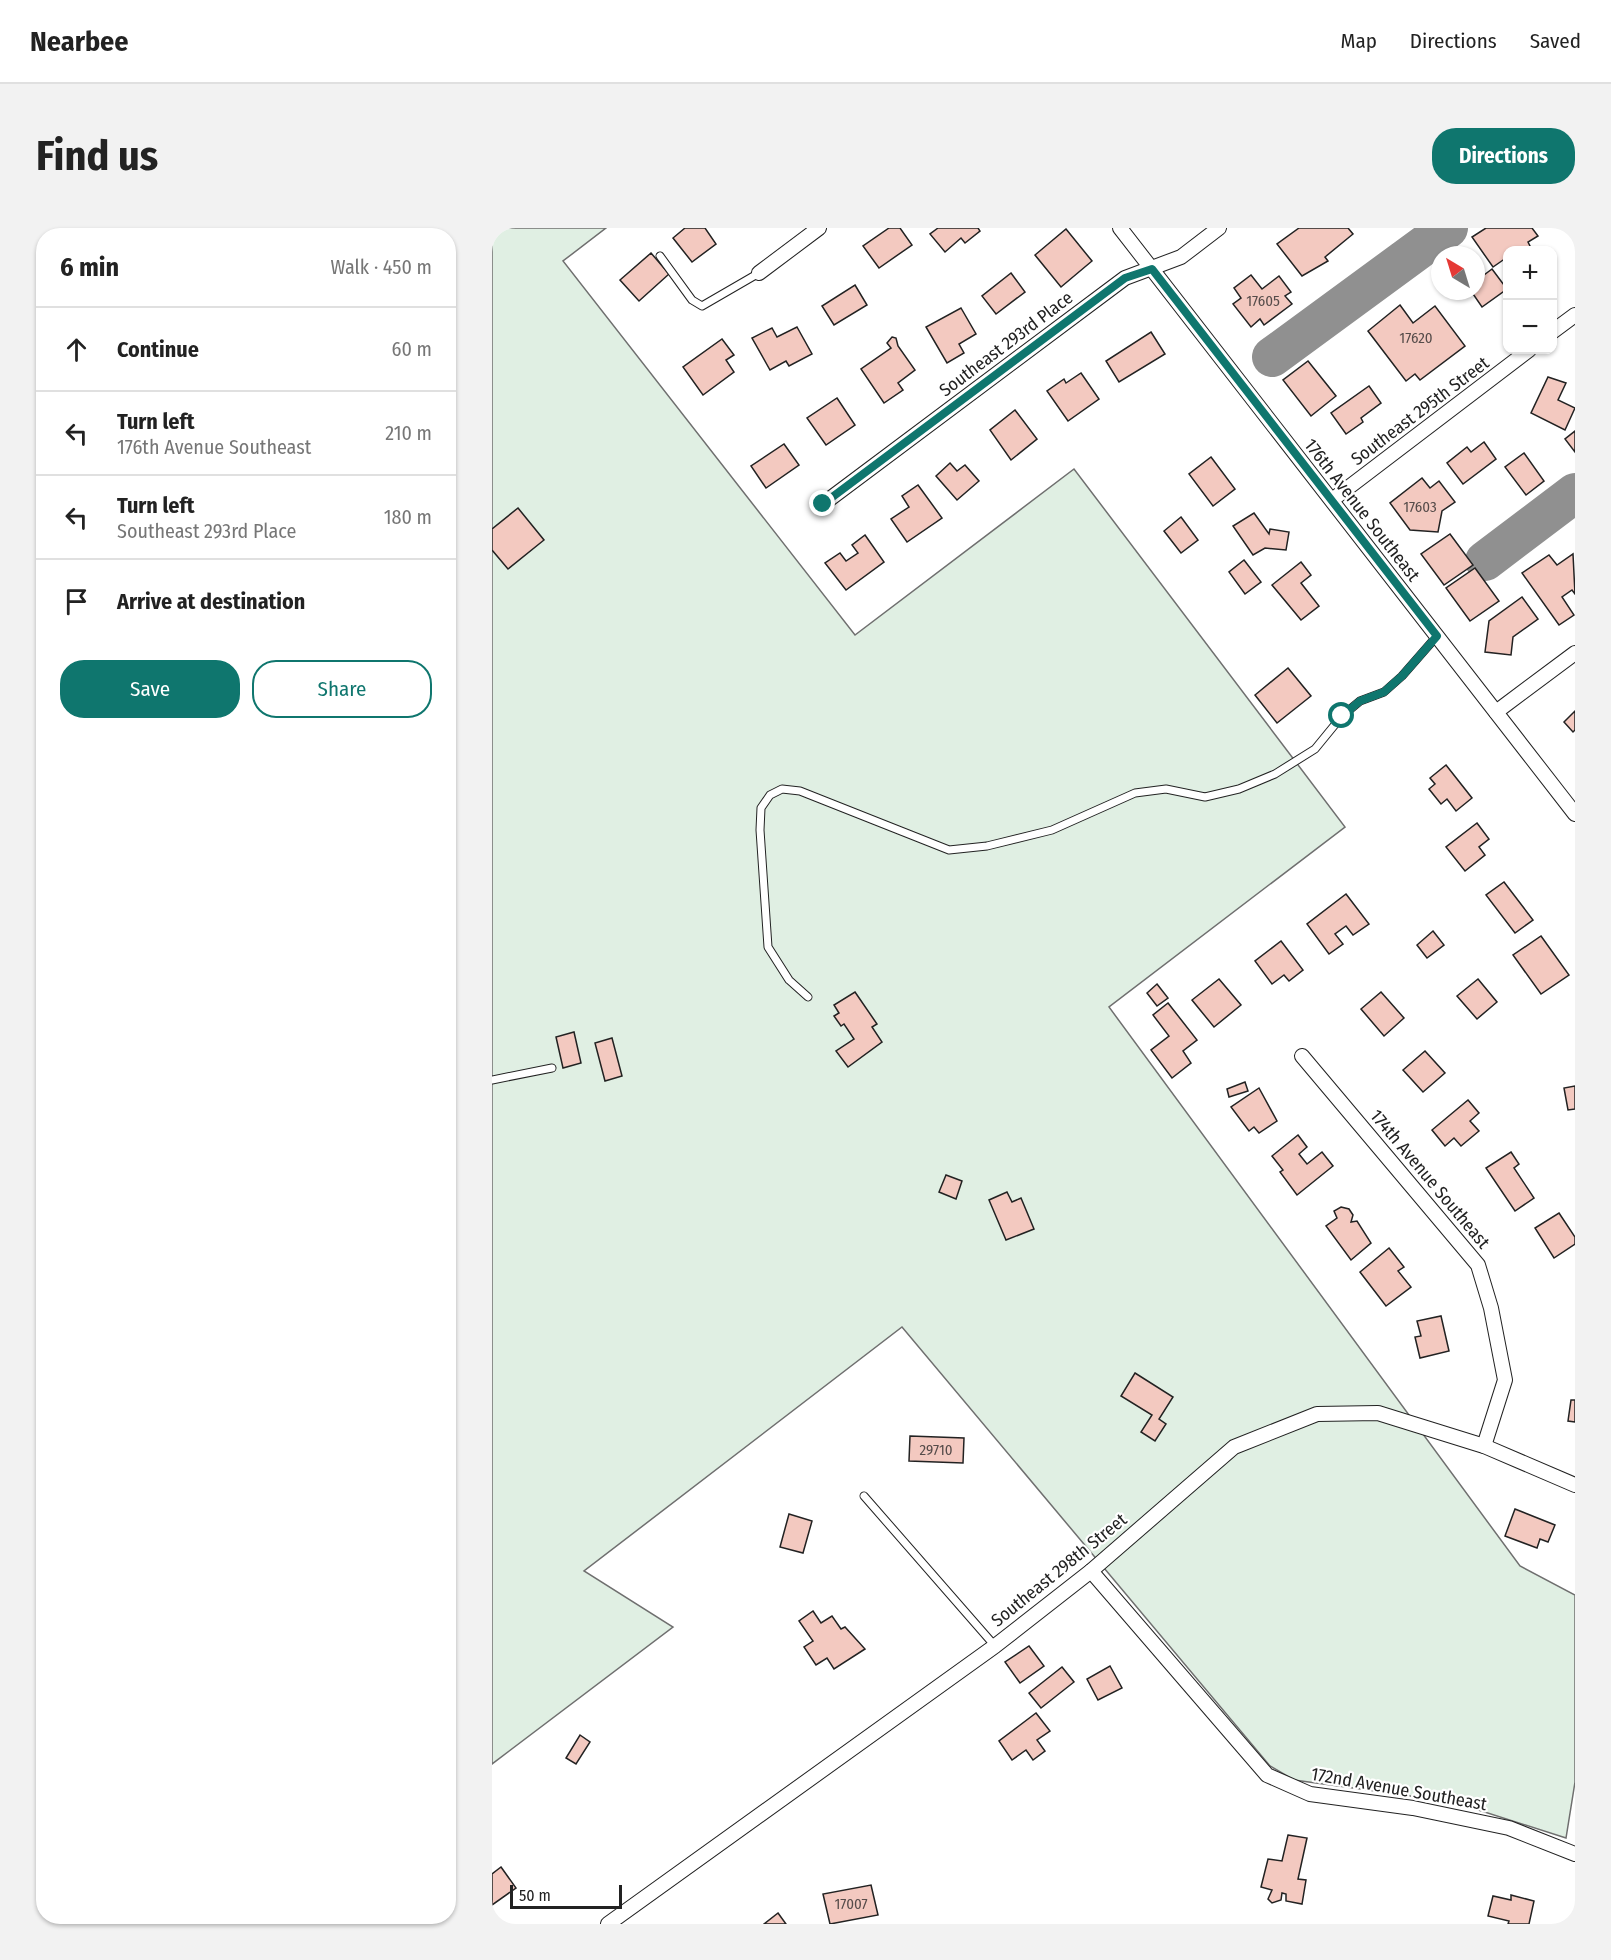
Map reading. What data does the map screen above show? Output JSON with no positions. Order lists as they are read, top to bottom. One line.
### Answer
{"streets":{"street":["Southeast 293rd Place","Southeast 295th Street","176th Avenue Southeast","174th Avenue Southeast","Southeast 298th Street","172nd Avenue Southeast"]},"crossings":[["Southeast 293rd Place","176th Avenue Southeast"],["Southeast 295th Street","176th Avenue Southeast"],["174th Avenue Southeast","Southeast 298th Street"],["Southeast 298th Street","172nd Avenue Southeast"]],"house_numbers":["17605","17620","17603","29710","17007"],"scale_bar":"50 m","north":"top left","page":{"header":"Nearbee","nav":["Map","Directions","Saved"],"buttons":["Directions",["Save","Share"]],"title":"Find us","heading":["6 min","Walk · 450 m"],"map_buttons":["+","−"],"list":[["Continue","60 m"],["Turn left","176th Avenue Southeast","210 m"],["Turn left","Southeast 293rd Place","180 m"],"Arrive at destination"],"scale":"50 m"}}
